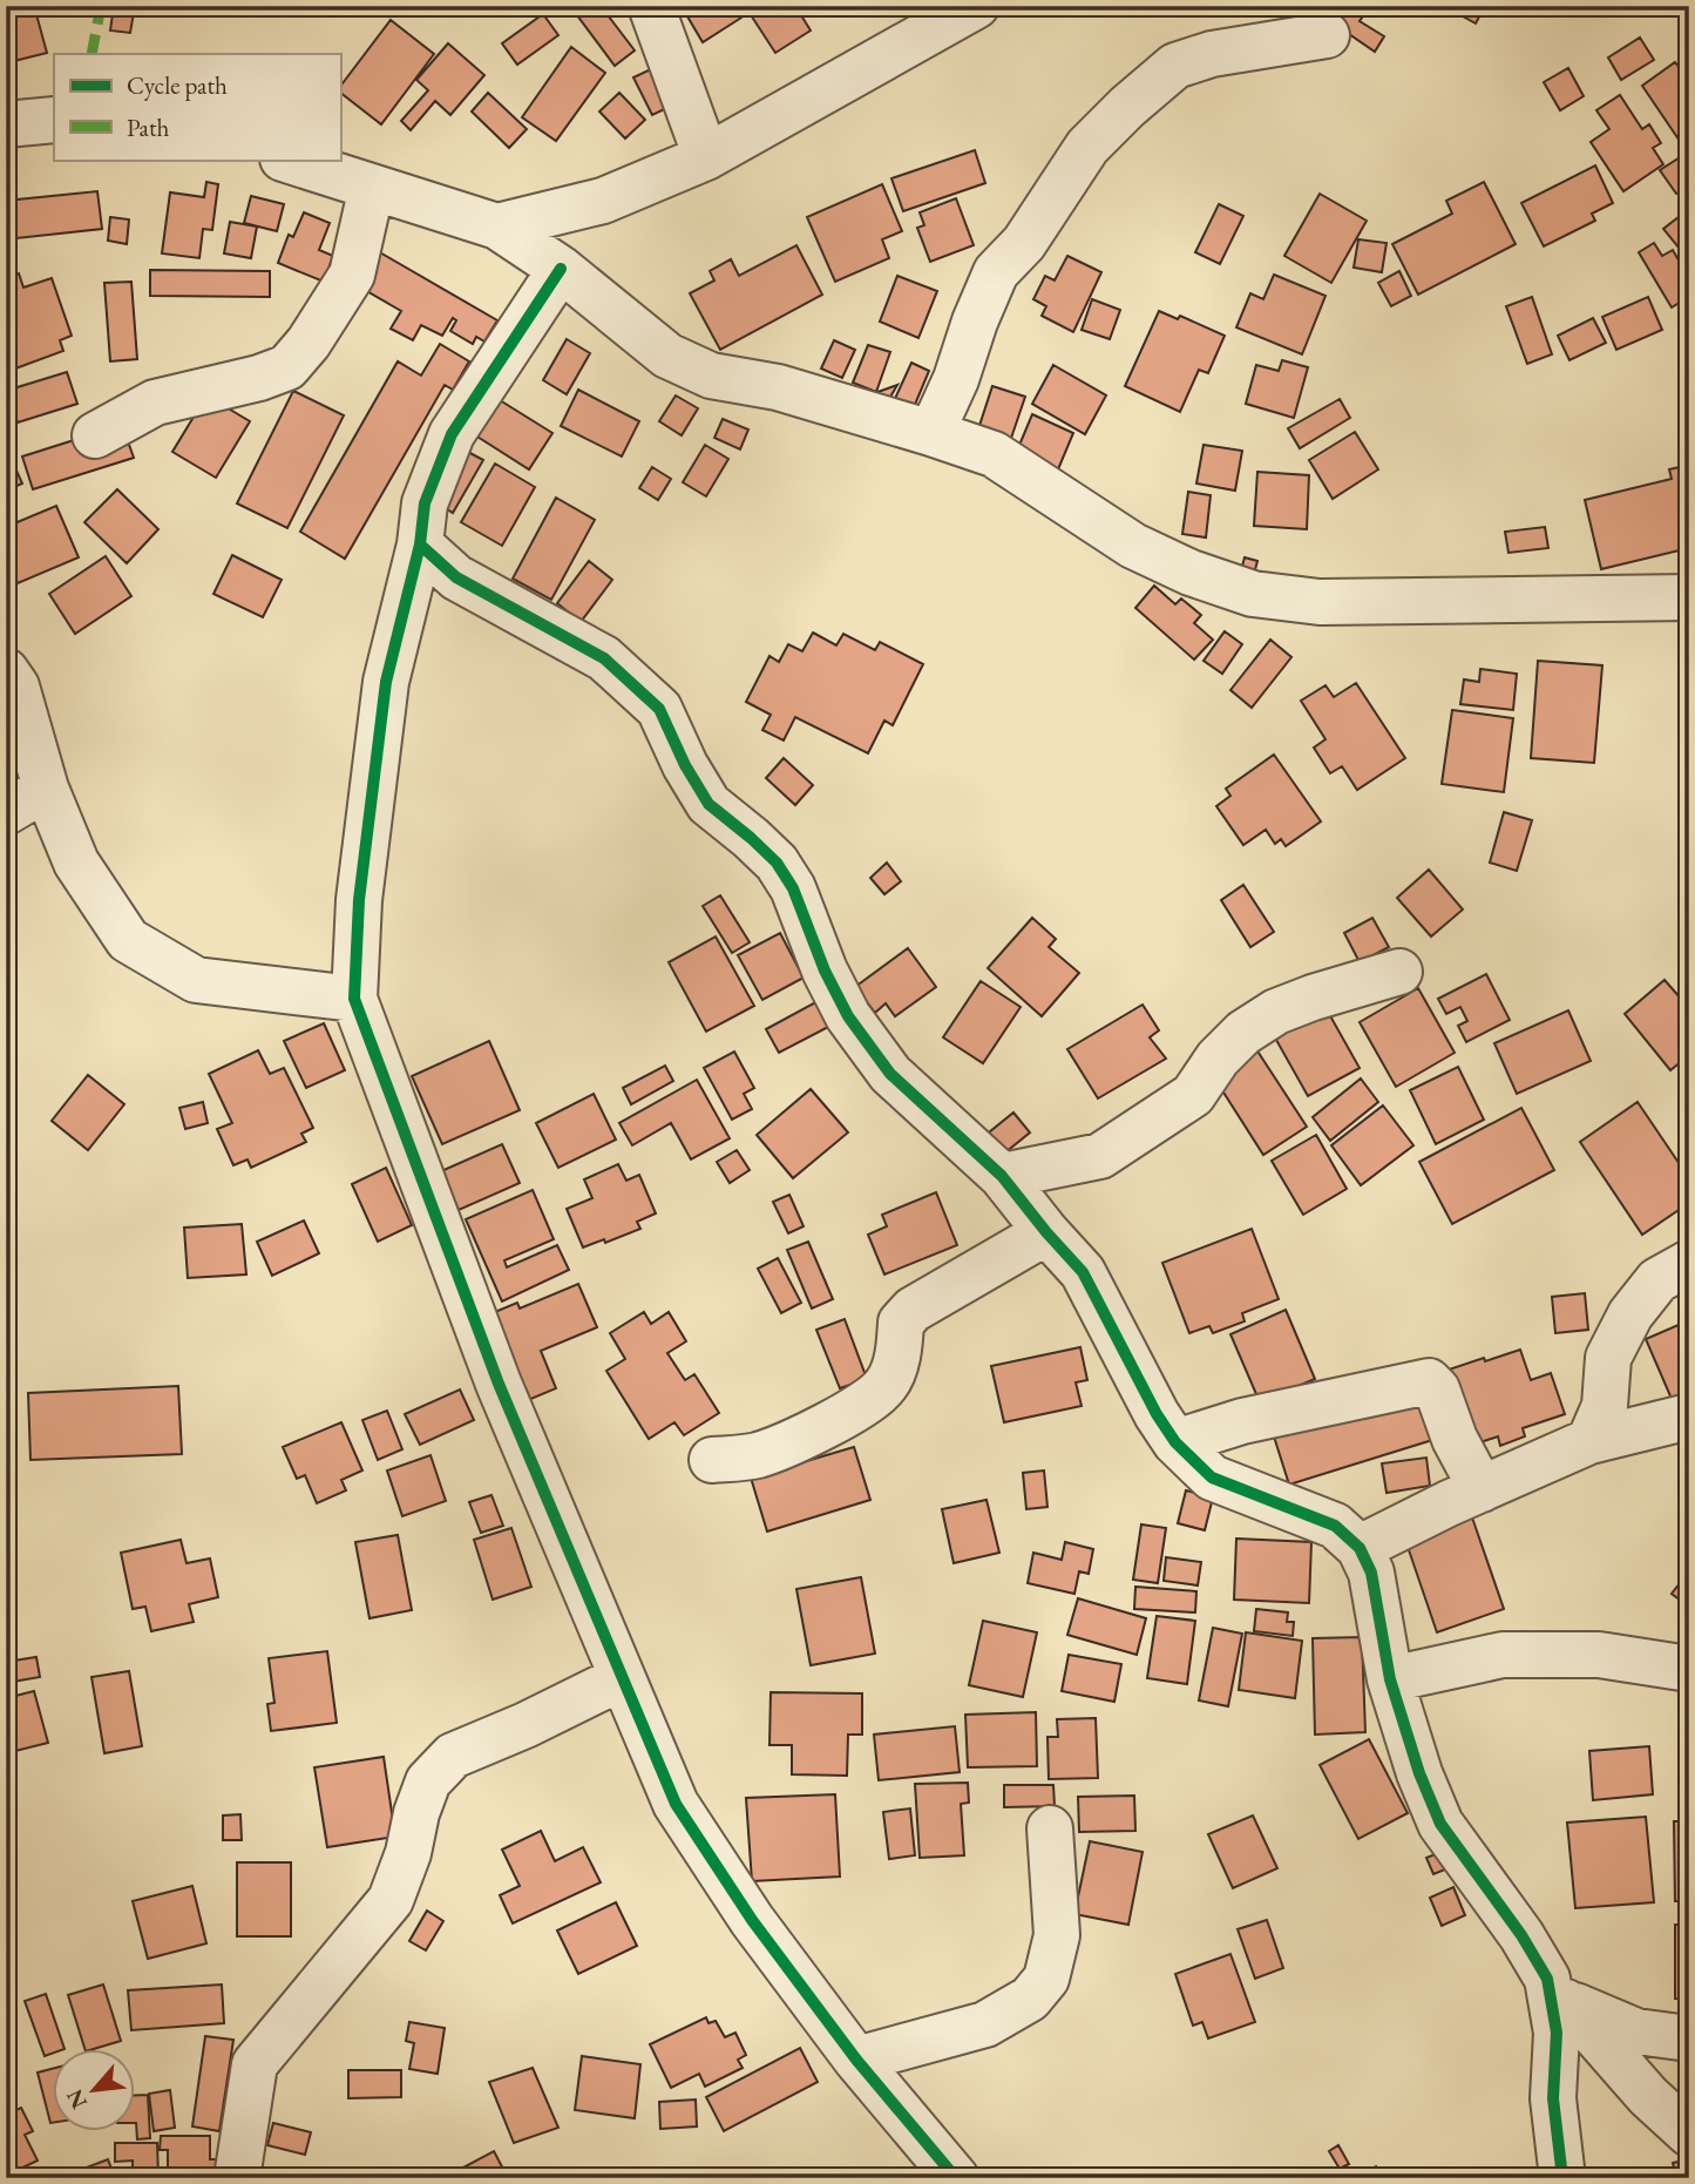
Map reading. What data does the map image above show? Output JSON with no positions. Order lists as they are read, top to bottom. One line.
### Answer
{"legend":["Cycle path","Path"],"north":"bottom left"}
